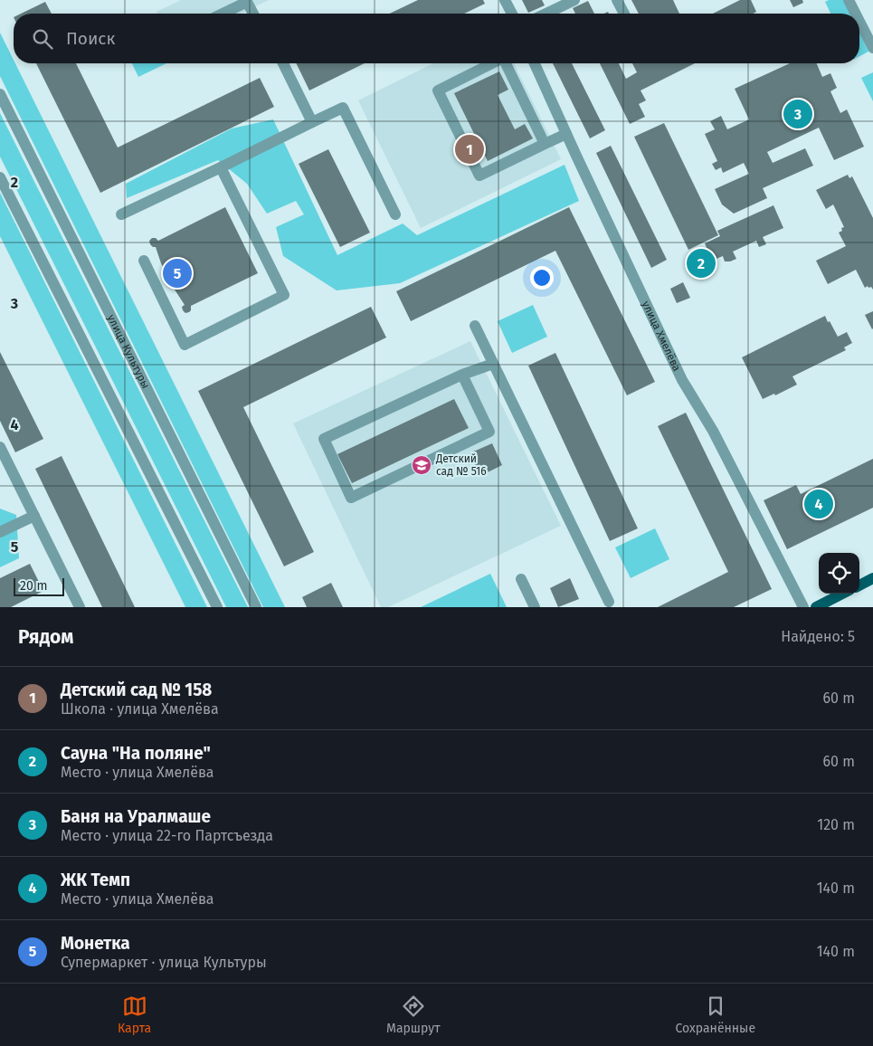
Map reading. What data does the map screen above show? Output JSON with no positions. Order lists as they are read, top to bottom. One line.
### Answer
{"streets":{"street":["улица Хмелёва","улица Культуры"]},"places":{"school or university":["Детский сад № 516"]},"scale_bar":"20 m","page":{"search":"Поиск","pins":["3","1","2","5","4"],"scale":"20 m","heading":["Рядом","Найдено: 5"],"list":[{"mark":"1","name":"Детский сад № 158","note":"Школа · улица Хмелёва","value":"60 m"},{"mark":"2","name":"Сауна \"На поляне\"","note":"Место · улица Хмелёва","value":"60 m"},{"mark":"3","name":"Баня на Уралмаше","note":"Место · улица 22-го Партсъезда","value":"120 m"},{"mark":"4","name":"ЖК Темп","note":"Место · улица Хмелёва","value":"140 m"},{"mark":"5","name":"Монетка","note":"Супермаркет · улица Культуры","value":"140 m"}],"nav":["Карта","Маршрут","Сохранённые"]},"grid":{"rows":["2","3","4","5"]}}
